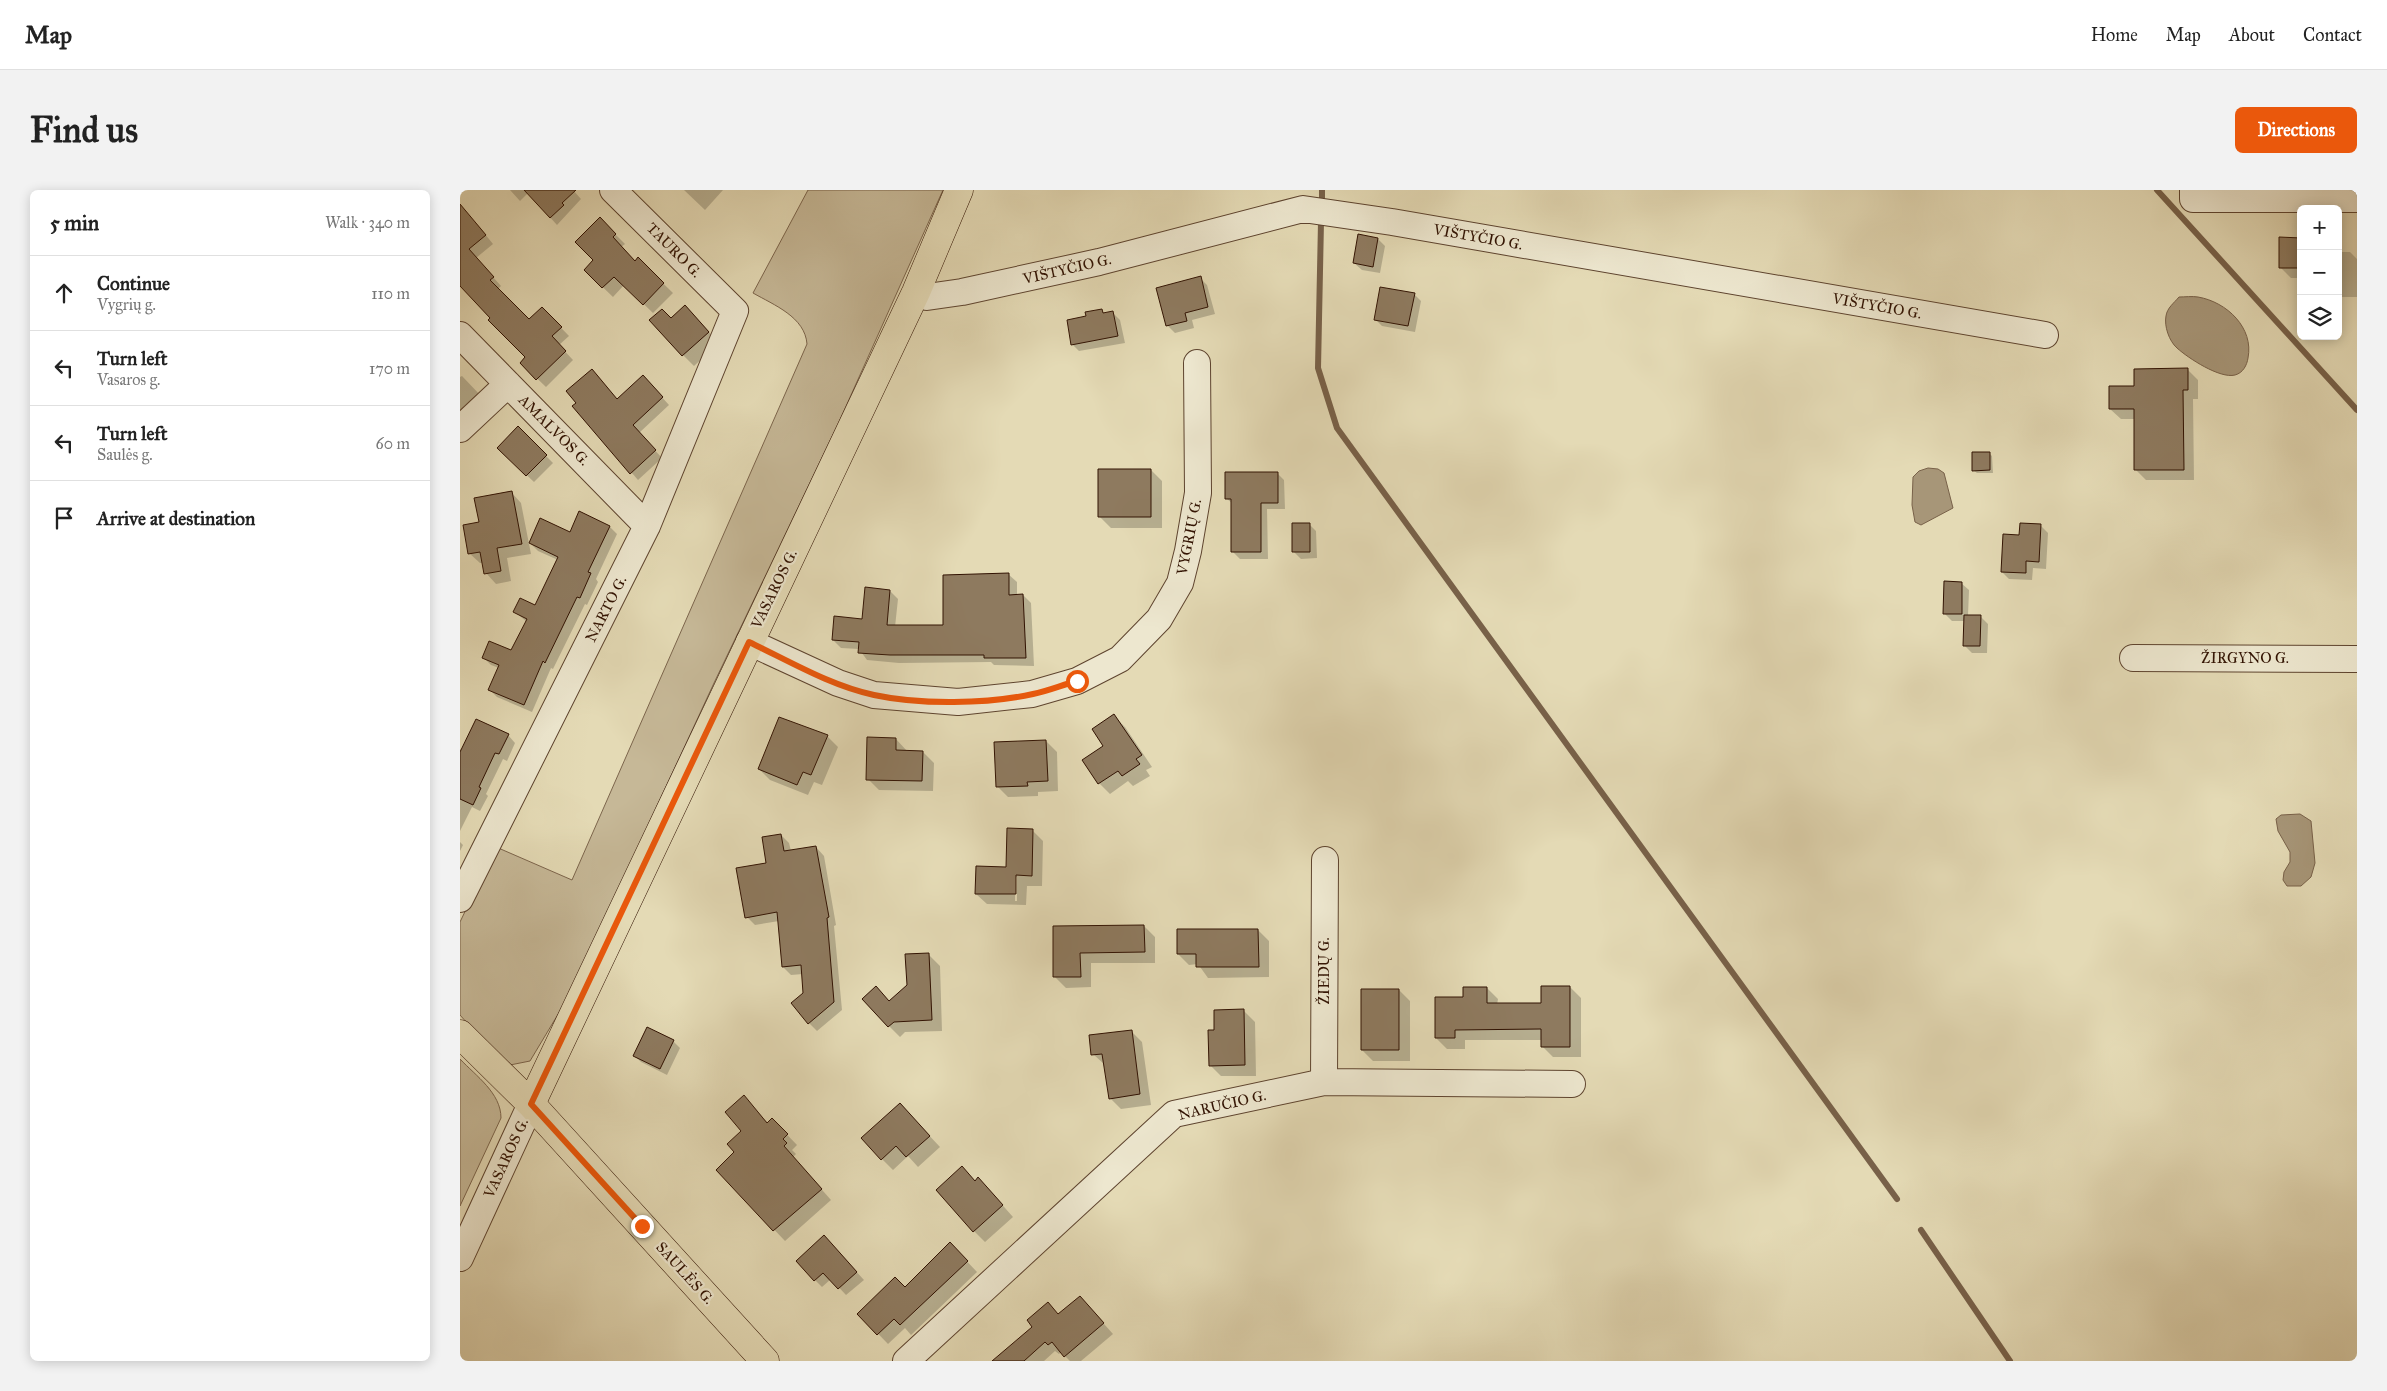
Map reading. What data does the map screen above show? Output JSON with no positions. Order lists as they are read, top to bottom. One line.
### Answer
{"streets":{"main road":["VASAROS G.","SAULĖS G."],"street":["VIŠTYČIO G.","TAURO G.","AMALVOS G.","VYGRIŲ G.","NARTO G.","ŽIRGYNO G.","ŽIEDŲ G.","NARUČIO G."]},"crossings":[["VIŠTYČIO G.","VASAROS G."],["TAURO G.","NARTO G."],["AMALVOS G.","NARTO G."],["VYGRIŲ G.","VASAROS G."],["VASAROS G.","SAULĖS G."],["ŽIEDŲ G.","NARUČIO G."]],"page":{"header":"Map","nav":["Home","Map","About","Contact"],"buttons":"Directions","title":"Find us","heading":["5 min","Walk · 340 m"],"map_buttons":["+","−"],"list":[["Continue","Vygrių g.","110 m"],["Turn left","Vasaros g.","170 m"],["Turn left","Saulės g.","60 m"],"Arrive at destination"]}}
